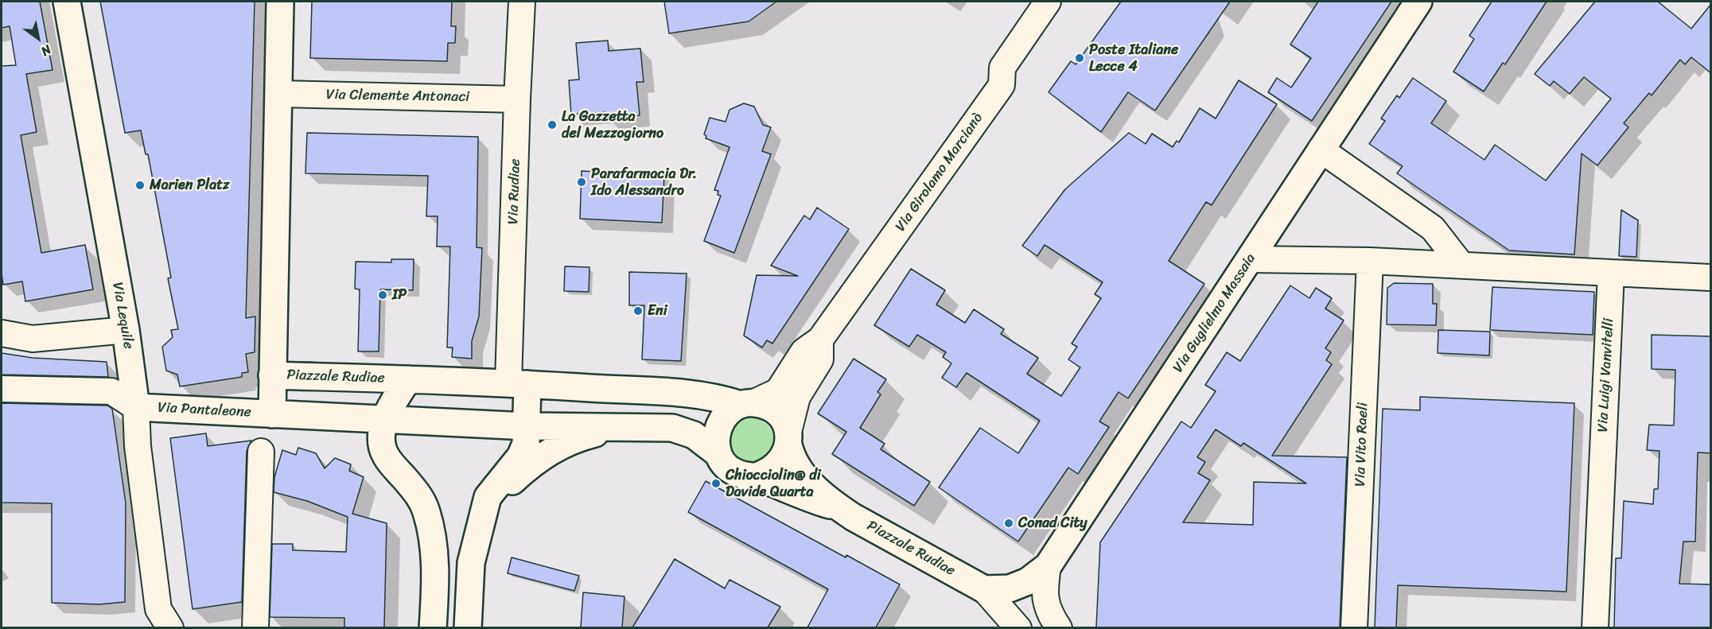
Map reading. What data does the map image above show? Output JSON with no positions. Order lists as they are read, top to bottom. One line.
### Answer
{"streets":{"main road":["Via Guglielmo Massaia","Via Lequile","Piazzale Rudiae","Via Pantaleone"],"street":["Via Clemente Antonaci","Via Girolamo Marcianò","Via Rudiae","Via Luigi Vanvitelli","Via Vito Raeli"]},"crossings":[["Via Clemente Antonaci","Via Rudiae"],["Via Girolamo Marcianò","Piazzale Rudiae"],["Via Rudiae","Piazzale Rudiae"],["Via Guglielmo Massaia","Piazzale Rudiae"],["Via Lequile","Via Pantaleone"],["Piazzale Rudiae","Via Pantaleone"]],"places":["Poste Italiane Lecce 4","La Gazzetta del Mezzogiorno","Parafarmacia Dr. Ido Alessandro","Marien Platz","IP","Eni","Chiocciolin@ di Davide Quarta","Conad City"],"north":"bottom right"}
